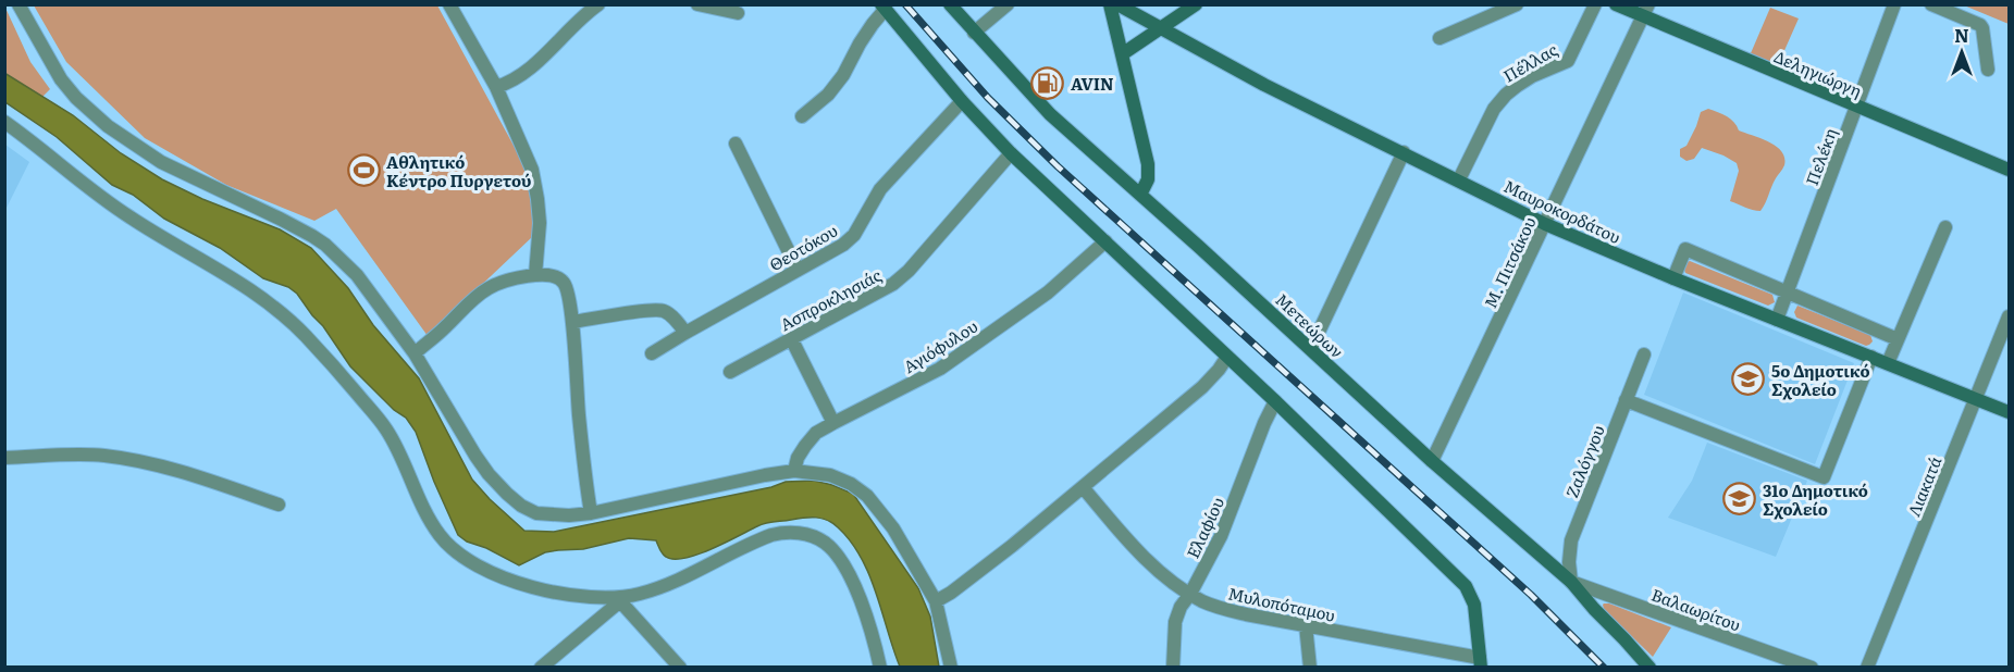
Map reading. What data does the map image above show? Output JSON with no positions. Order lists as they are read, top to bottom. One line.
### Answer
{"streets":{"street":["Πέλλας","Δεληγιώργη","Πελέκη","Μαυροκορδάτου","Θεοτόκου","Μ. Πιτσάκου","Ασπροκλησιάς","Μετεώρων","Αγιόφυλου","Ζαλόγγου","Λιακατά","Ελαφίου","Μυλοπόταμου","Βαλαωρίτου"]},"crossings":[["Πέλλας","Μαυροκορδάτου"],["Δεληγιώργη","Πελέκη"],["Δεληγιώργη","Μ. Πιτσάκου"],["Πελέκη","Μαυροκορδάτου"],["Μαυροκορδάτου","Μ. Πιτσάκου"],["Μαυροκορδάτου","Λιακατά"],["Μ. Πιτσάκου","Μετεώρων"],["Μετεώρων","Ζαλόγγου"],["Μετεώρων","Βαλαωρίτου"],["Ζαλόγγου","Βαλαωρίτου"],["Ελαφίου","Μυλοπόταμου"]],"places":{"fuel station":["AVIN"],"sports":["Αθλητικό Κέντρο Πυργετού"],"school or university":["5ο Δημοτικό Σχολείο","31ο Δημοτικό Σχολείο"]},"north":"top"}
